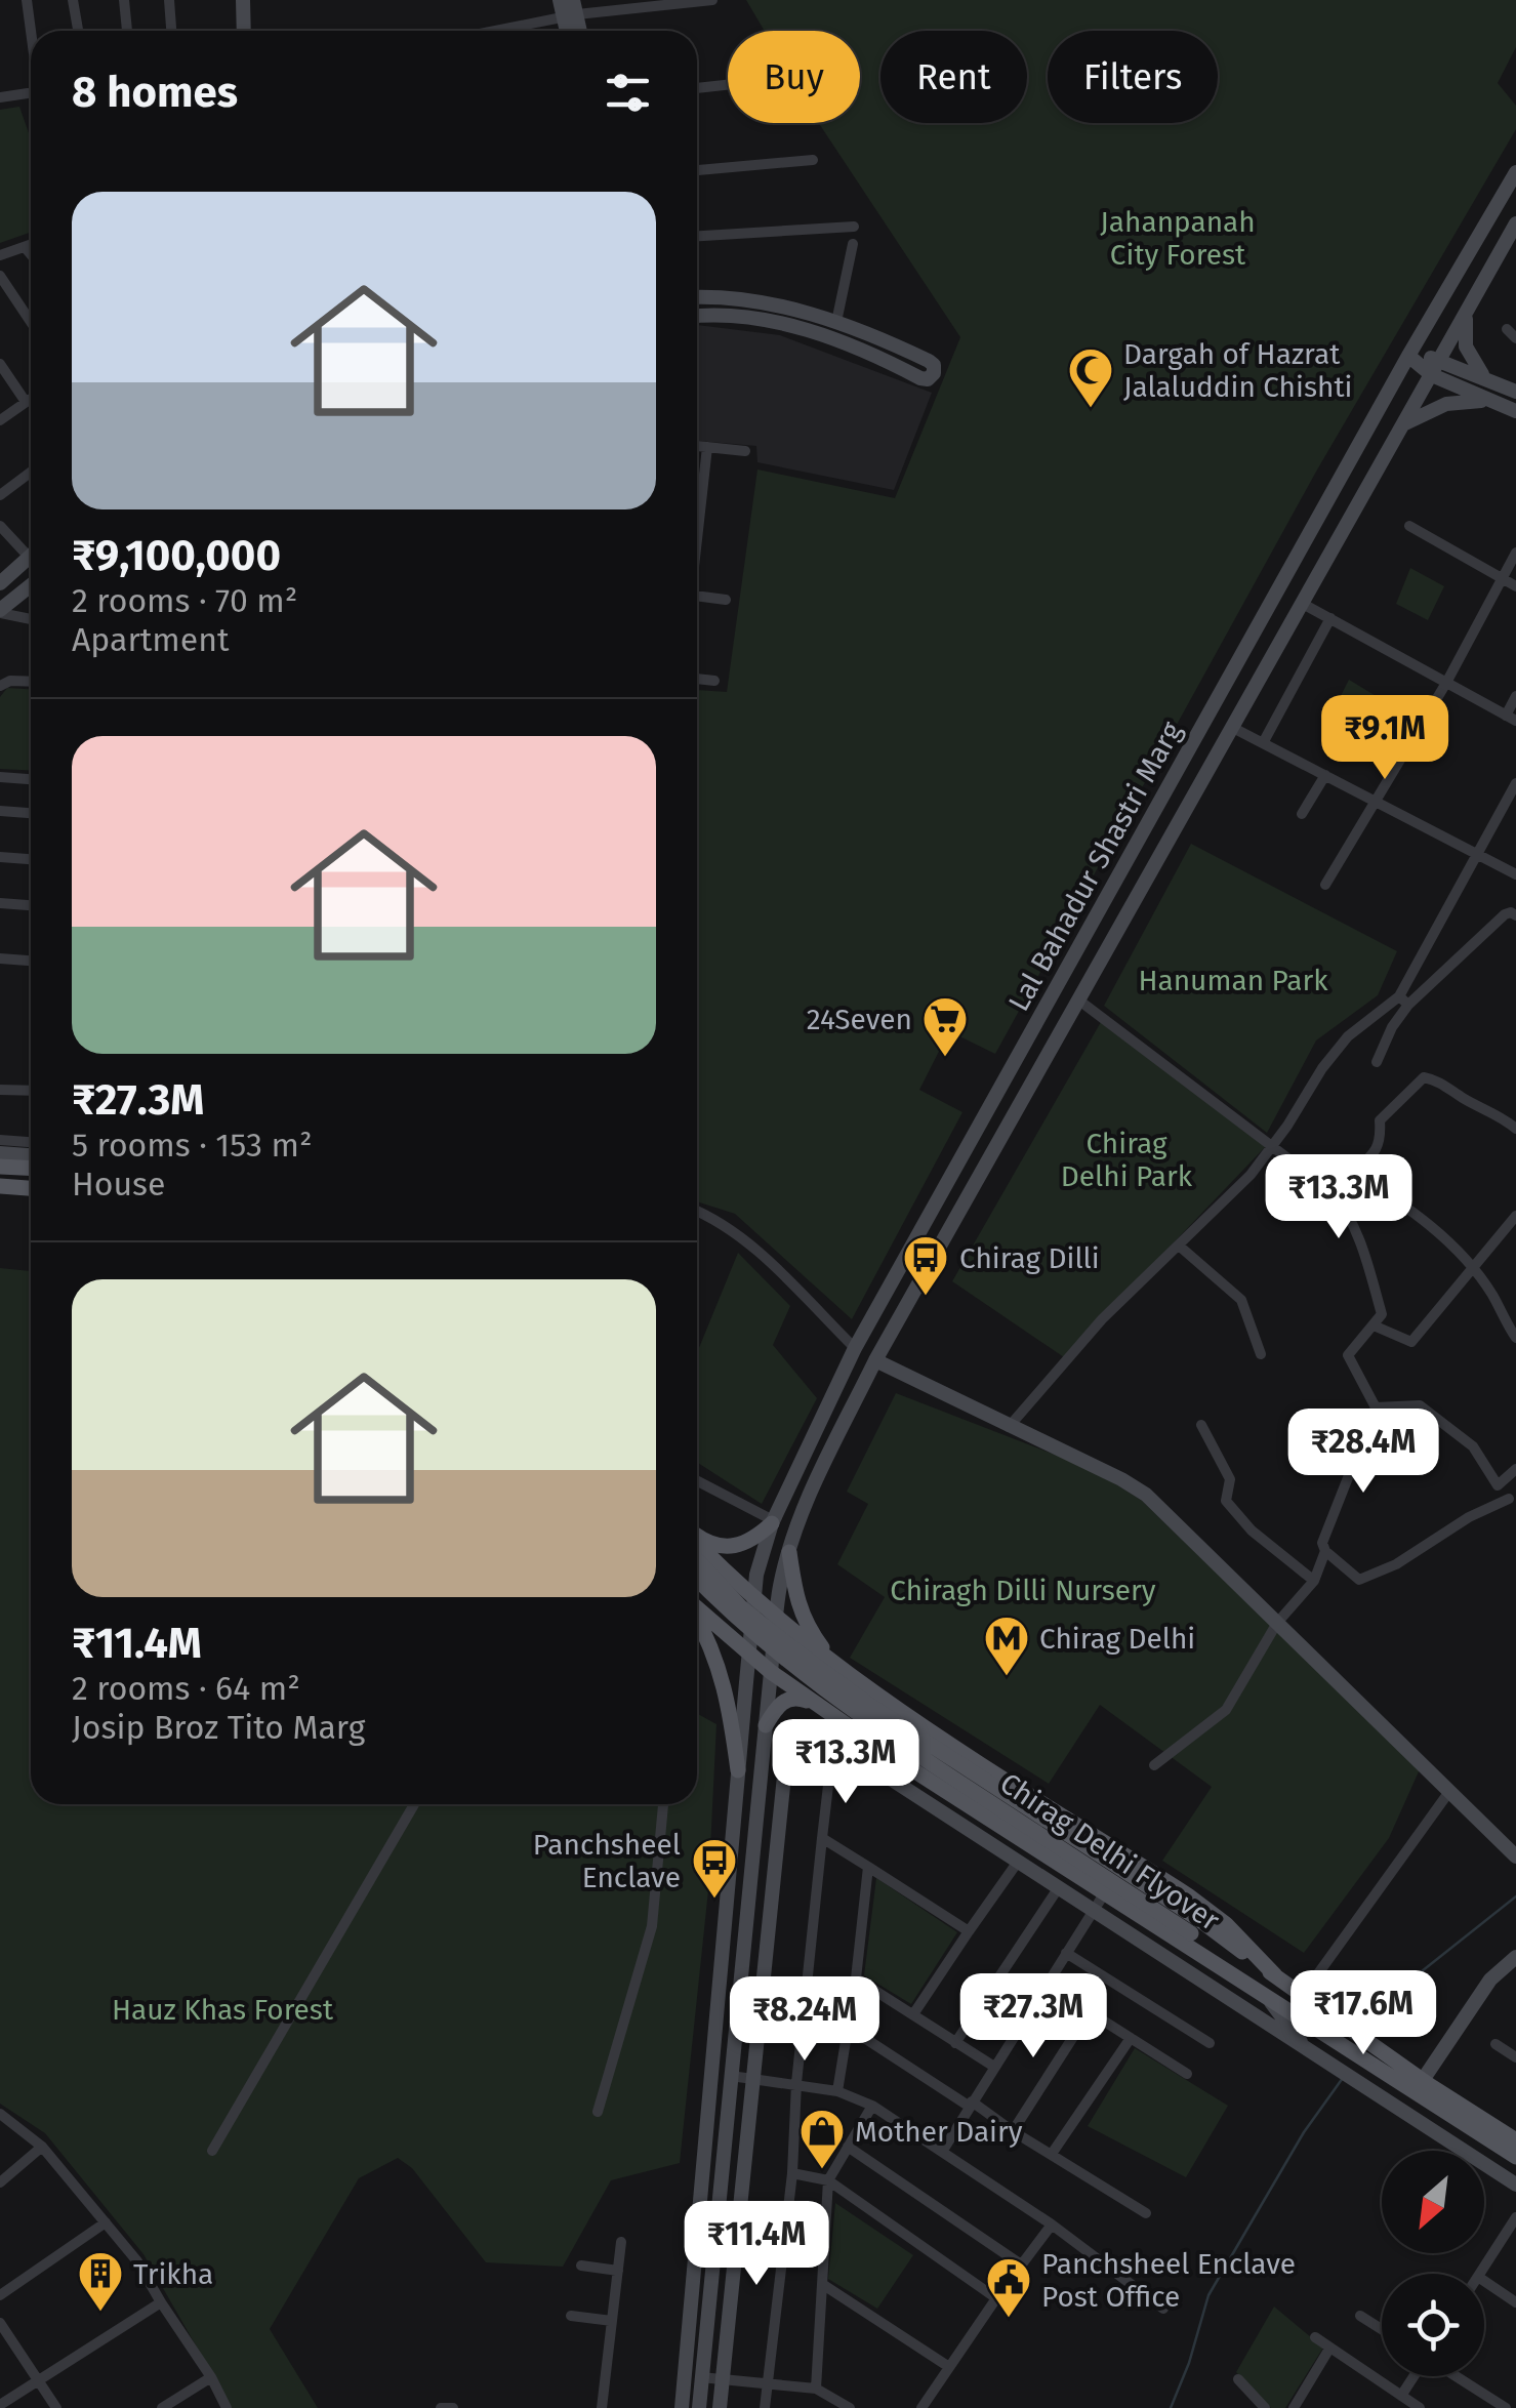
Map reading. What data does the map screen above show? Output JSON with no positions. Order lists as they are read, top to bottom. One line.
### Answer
{"streets":{"main road":["Lal Bahadur Shastri Marg","Chirag Delhi Flyover"]},"parks":["Jahanpanah City Forest","Hanuman Park","Chirag Delhi Park","Chiragh Dilli Nursery","Hauz Khas Forest"],"places":{"mosque":["Dargah of Hazrat Jalaluddin Chishti"],"supermarket":["24Seven"],"bus stop":["Chirag Dilli","Panchsheel Enclave"],"metro station":["Chirag Delhi"],"shop":["Mother Dairy"],"building":["Trikha"],"public building":["Panchsheel Enclave Post Office"]},"north":"bottom left","page":{"chip":["Buy","Rent","Filters"],"heading":"8 homes","list":[{"name":"₹9,100,000","note":"2 rooms · 70 m² · Apartment"},{"name":"₹27.3M","note":"5 rooms · 153 m² · House"},{"name":"₹11.4M","note":"2 rooms · 64 m² · Josip Broz Tito Marg"}],"price":["₹9.1M","₹13.3M","₹28.4M","₹13.3M","₹17.6M","₹27.3M","₹8.24M","₹11.4M"]}}
